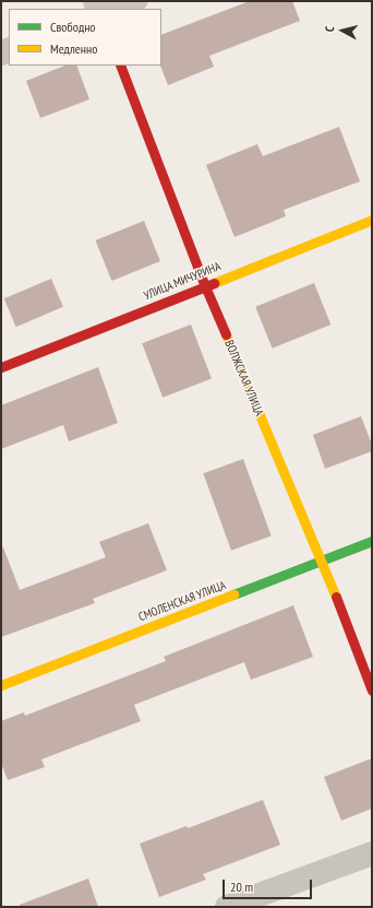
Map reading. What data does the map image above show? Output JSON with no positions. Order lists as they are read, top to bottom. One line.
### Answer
{"streets":{"street":["УЛИЦА МИЧУРИНА","ВОЛЖСКАЯ УЛИЦА","СМОЛЕНСКАЯ УЛИЦА"]},"crossings":[["УЛИЦА МИЧУРИНА","ВОЛЖСКАЯ УЛИЦА"],["ВОЛЖСКАЯ УЛИЦА","СМОЛЕНСКАЯ УЛИЦА"]],"legend":["Свободно","Медленно"],"scale_bar":"20 m","north":"left"}
